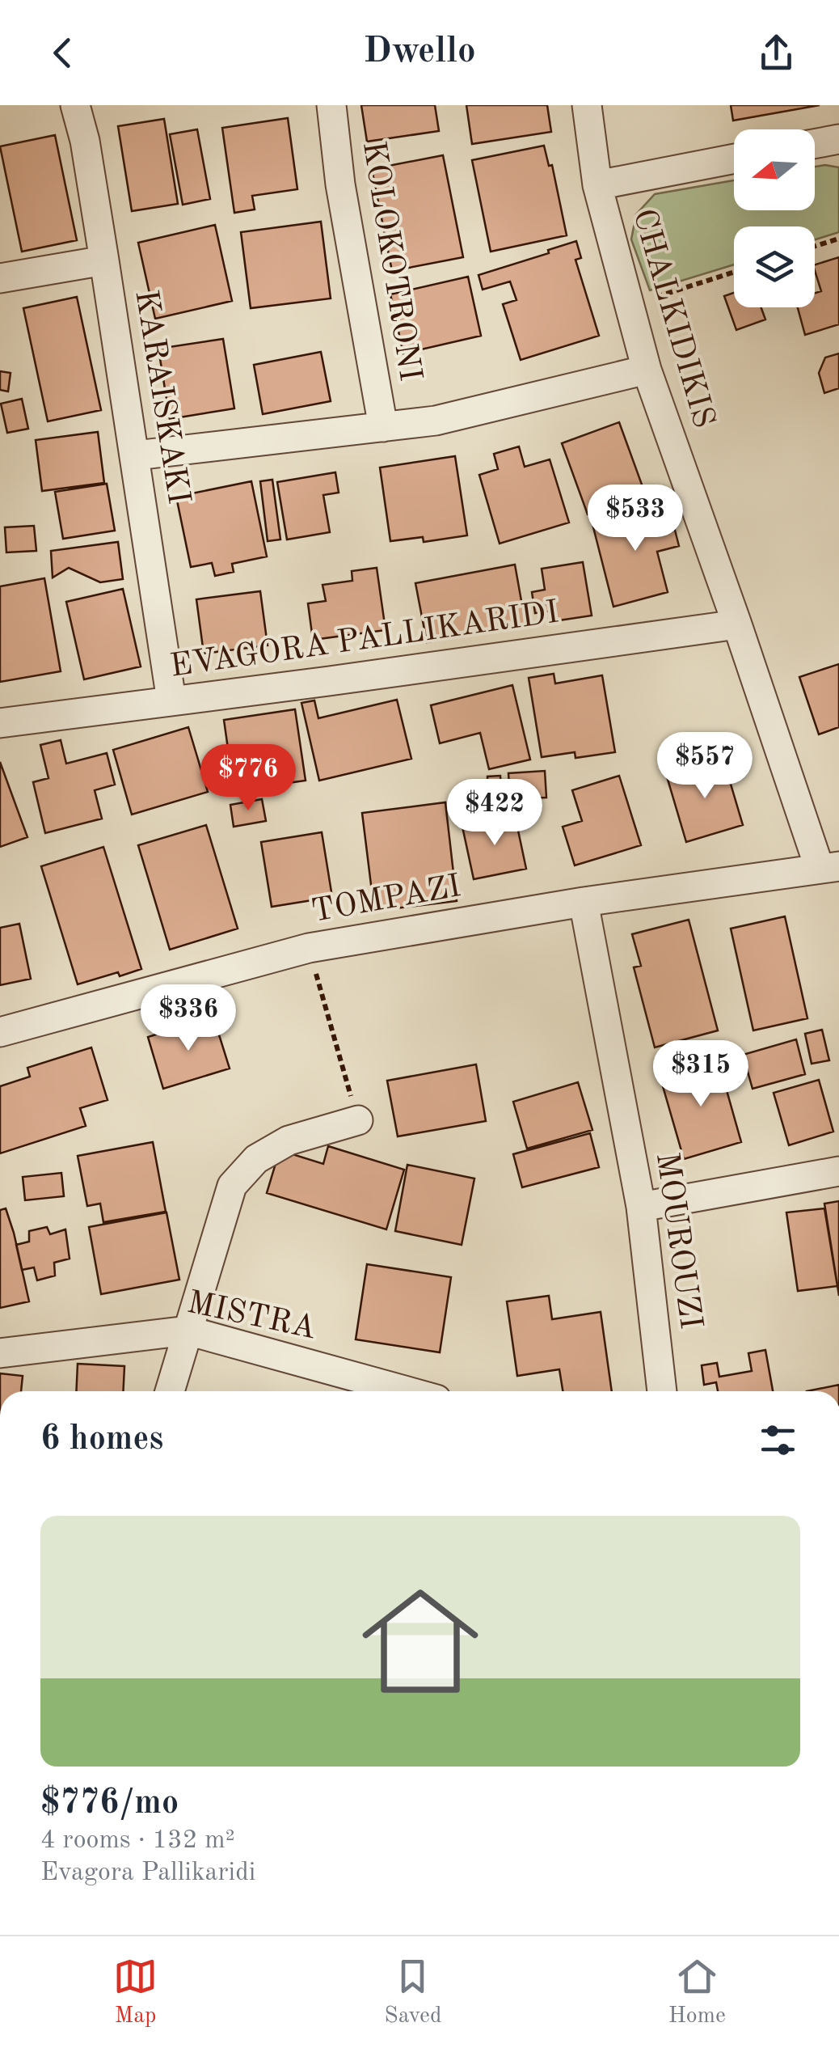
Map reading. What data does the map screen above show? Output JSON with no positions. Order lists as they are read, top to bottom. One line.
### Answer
{"streets":{"street":["KOLOKOTRONI","CHALKIDIKIS","KARAISKAKI","EVAGORA PALLIKARIDI","TOMPAZI","MOUROUZI","MISTRA"]},"crossings":[["CHALKIDIKIS","EVAGORA PALLIKARIDI"],["CHALKIDIKIS","TOMPAZI"],["KARAISKAKI","EVAGORA PALLIKARIDI"],["TOMPAZI","MOUROUZI"]],"north":"left","page":{"header":"Dwello","price":["$533","$557","$776","$422","$336","$315"],"heading":"6 homes","list":[{"name":"$776/mo","note":"4 rooms · 132 m² · Evagora Pallikaridi"}],"tabs":["Map","Saved","Home"]}}
